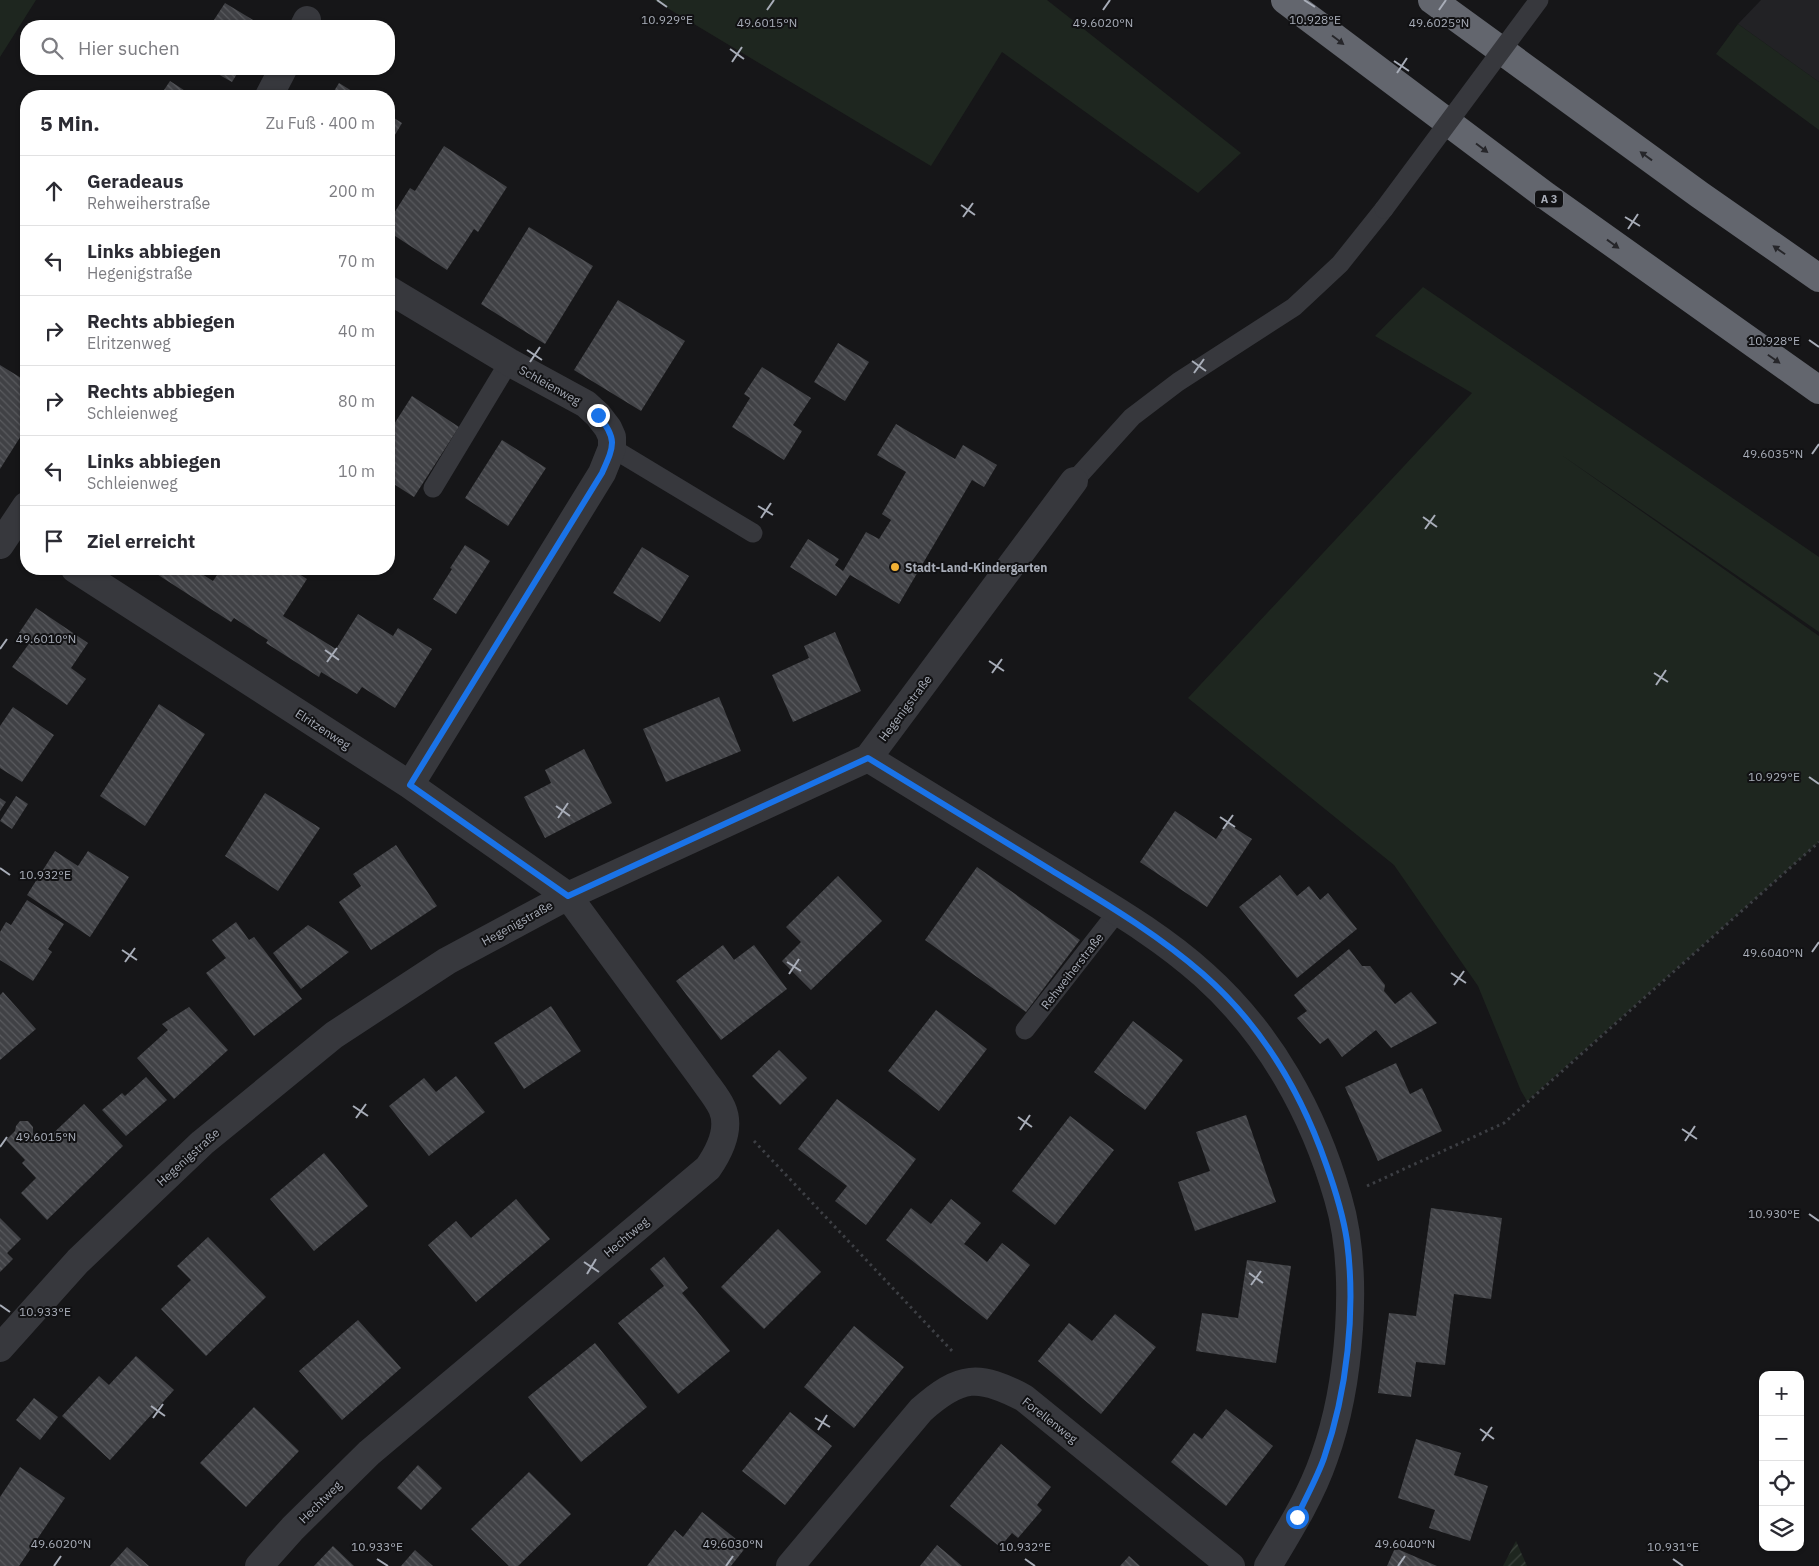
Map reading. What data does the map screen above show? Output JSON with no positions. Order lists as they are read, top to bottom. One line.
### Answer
{"streets":{"highway":["A 3"],"street":["Schleienweg","Hegenigstraße","Elritzenweg","Hechtweg","Forellenweg"],"lane":["Rehweiherstraße"]},"crossings":[["Hegenigstraße","Elritzenweg"]],"places":["Stadt-Land-Kindergarten"],"page":{"search":"Hier suchen","heading":["5 Min.","Zu Fuß · 400 m"],"list":[["Geradeaus","Rehweiherstraße","200 m"],["Links abbiegen","Hegenigstraße","70 m"],["Rechts abbiegen","Elritzenweg","40 m"],["Rechts abbiegen","Schleienweg","80 m"],["Links abbiegen","Schleienweg","10 m"],"Ziel erreicht"],"map_buttons":["+","−"]},"coordinates":["10.929°E","10.928°E","49.6015°N","49.6020°N","49.6025°N","49.6035°N","49.6010°N","10.932°E","49.6040°N","10.930°E","10.933°E","49.6030°N","10.931°E"]}
